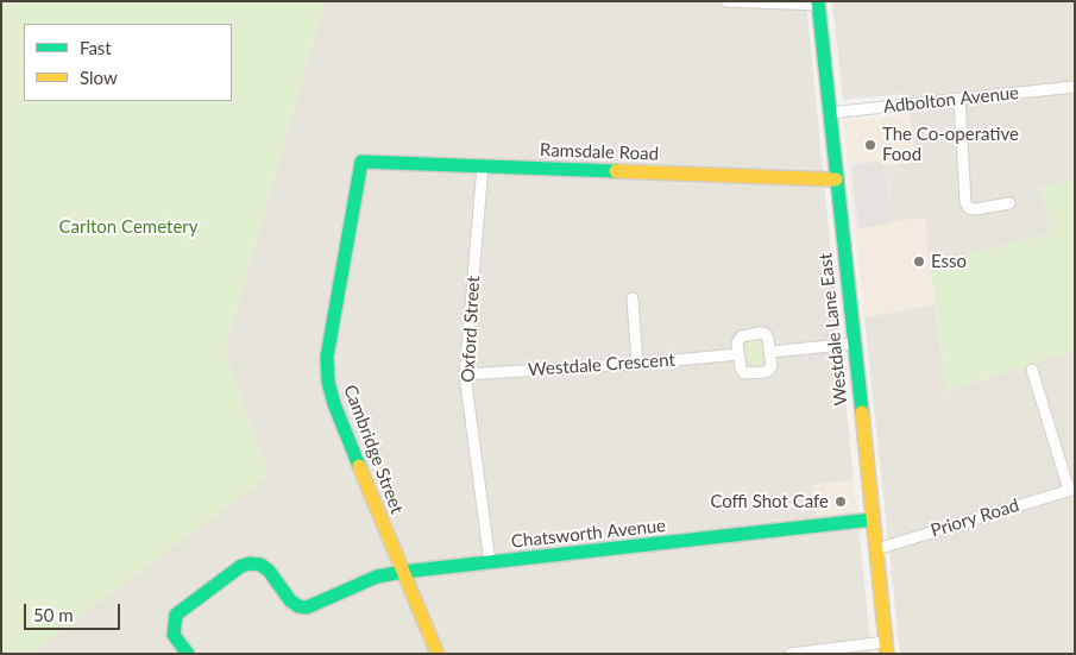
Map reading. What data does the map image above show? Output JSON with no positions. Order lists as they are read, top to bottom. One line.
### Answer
{"streets":{"street":["Adbolton Avenue","Ramsdale Road","Oxford Street","Westdale Lane East","Westdale Crescent","Cambridge Street","Priory Road","Chatsworth Avenue"]},"crossings":[["Adbolton Avenue","Westdale Lane East"],["Ramsdale Road","Oxford Street"],["Ramsdale Road","Westdale Lane East"],["Ramsdale Road","Cambridge Street"],["Oxford Street","Westdale Crescent"],["Oxford Street","Chatsworth Avenue"],["Westdale Lane East","Priory Road"],["Westdale Lane East","Chatsworth Avenue"],["Cambridge Street","Chatsworth Avenue"]],"parks":["Carlton Cemetery"],"places":["The Co-operative Food","Esso","Coffi Shot Cafe"],"legend":["Fast","Slow"],"scale_bar":"50 m"}
